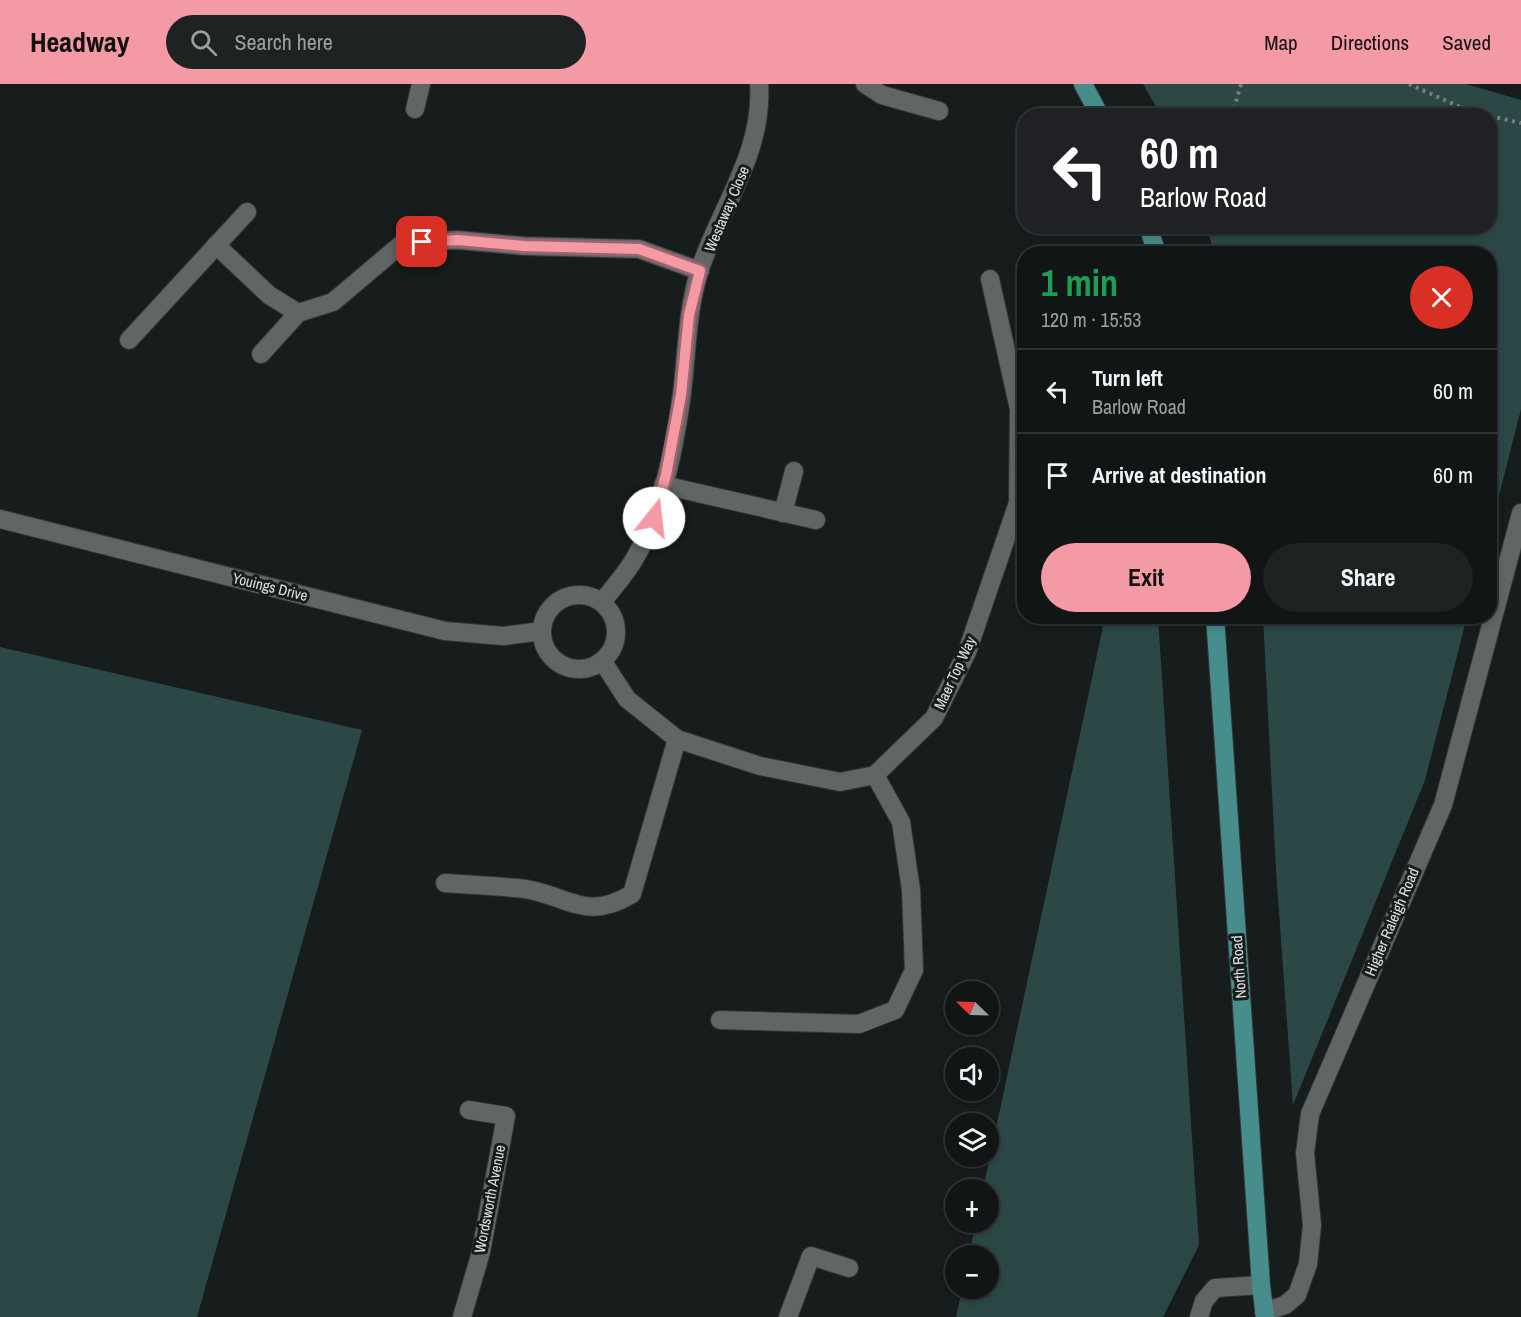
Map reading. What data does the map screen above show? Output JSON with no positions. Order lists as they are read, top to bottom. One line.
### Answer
{"streets":{"main road":["North Road"],"street":["Westaway Close","Youings Drive","Maer Top Way","Higher Raleigh Road","Wordsworth Avenue"]},"crossings":[["Westaway Close","Youings Drive"],["Higher Raleigh Road","North Road"]],"north":"top left","page":{"header":"Headway","search":"Search here","nav":["Map","Directions","Saved"],"turn":["60 m","Barlow Road"],"heading":["1 min","120 m · 15:53"],"list":[{"name":"Turn left","note":"Barlow Road","value":"60 m"},{"name":"Arrive at destination","value":"60 m"}],"buttons":["Exit","Share"],"map_buttons":["+","−"]}}
